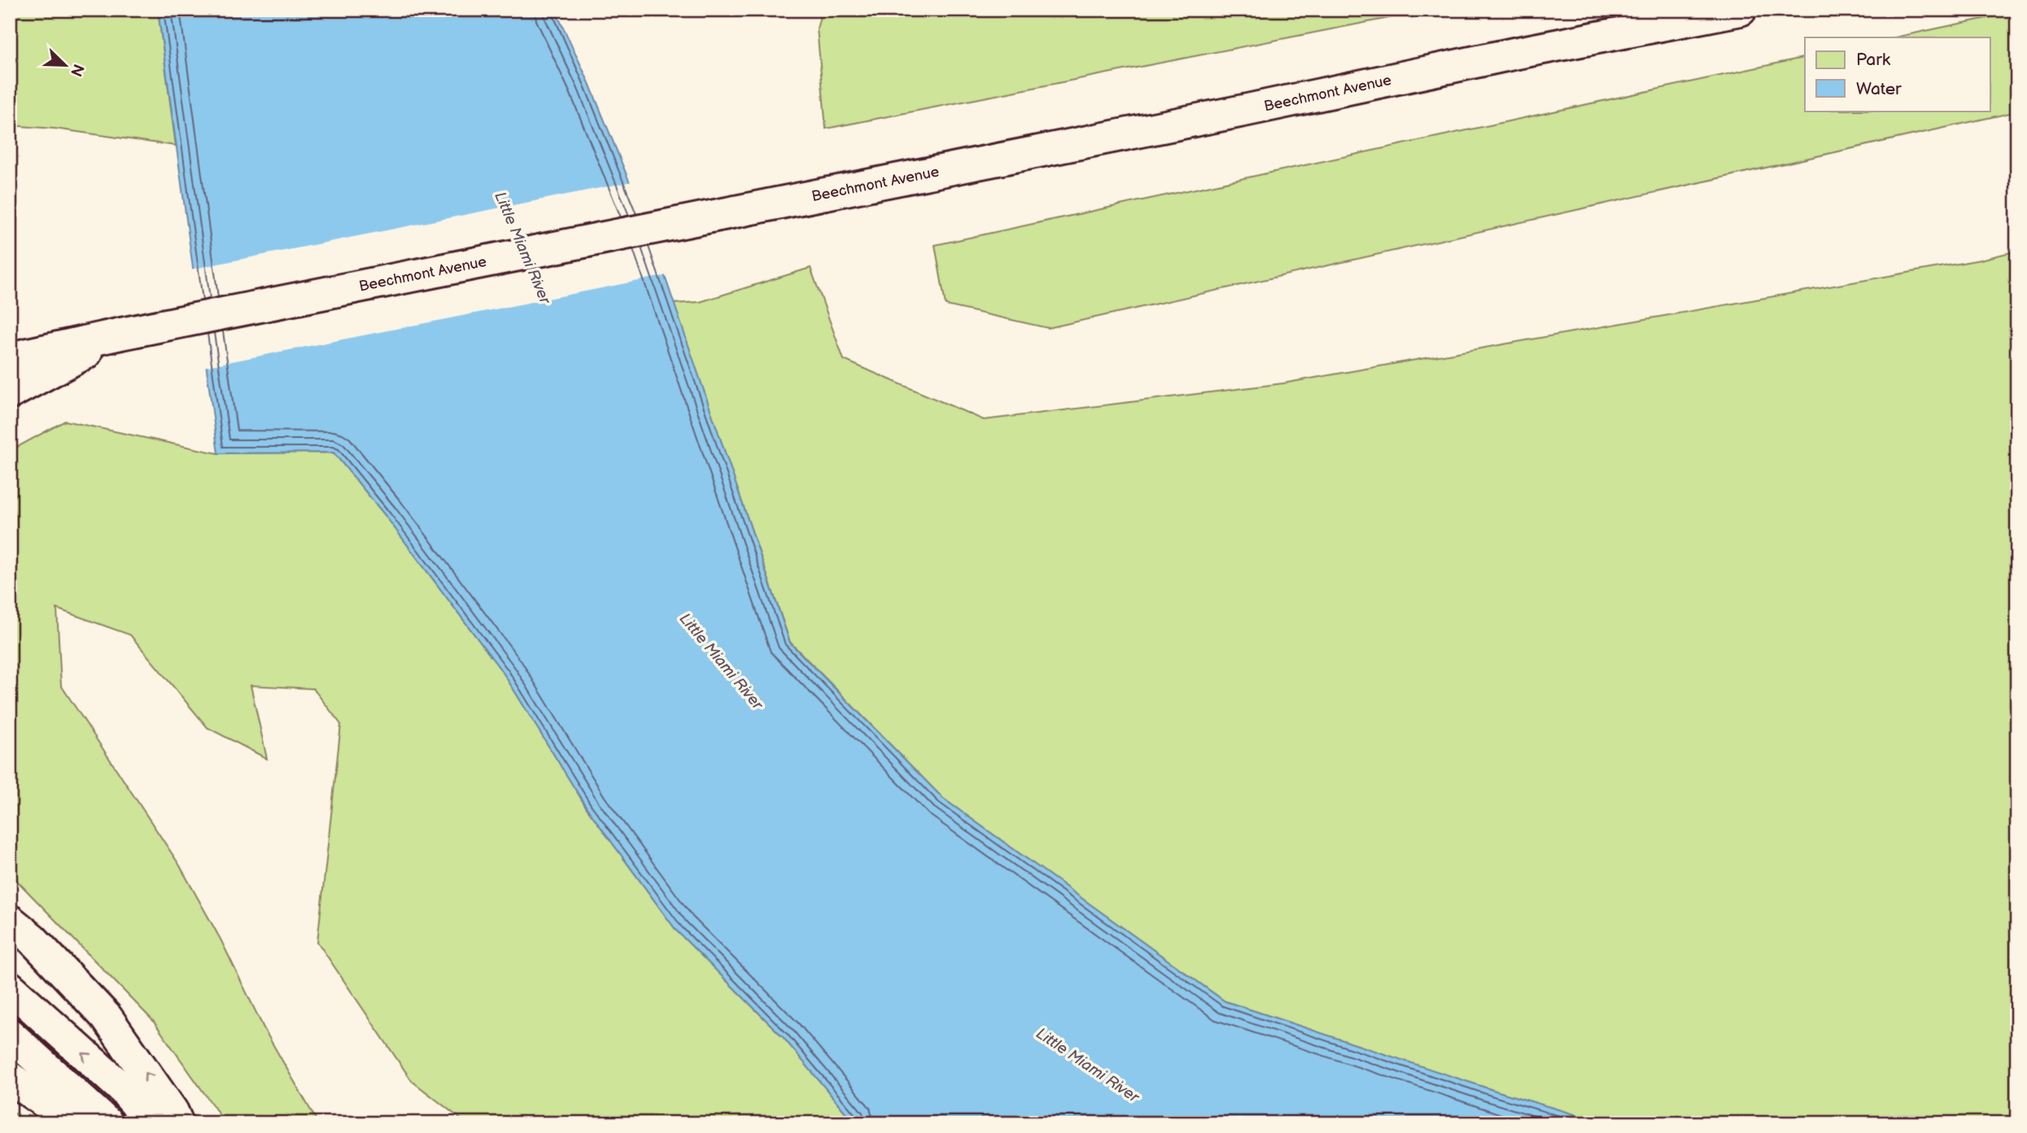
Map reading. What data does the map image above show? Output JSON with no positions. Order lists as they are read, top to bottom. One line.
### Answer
{"streets":{"highway":["Beechmont Avenue"]},"water":["Little Miami River"],"legend":["Park","Water"],"north":"bottom right"}
